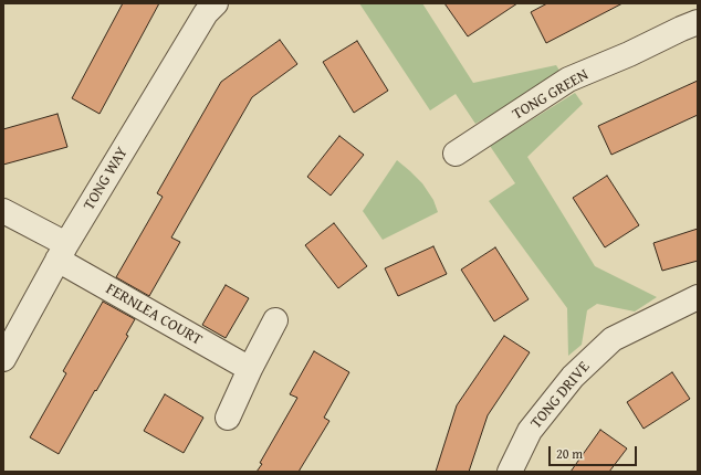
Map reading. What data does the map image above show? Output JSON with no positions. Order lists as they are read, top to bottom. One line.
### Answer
{"streets":{"street":["TONG GREEN","TONG WAY","FERNLEA COURT","TONG DRIVE"]},"crossings":[["TONG WAY","FERNLEA COURT"]],"scale_bar":"20 m"}
